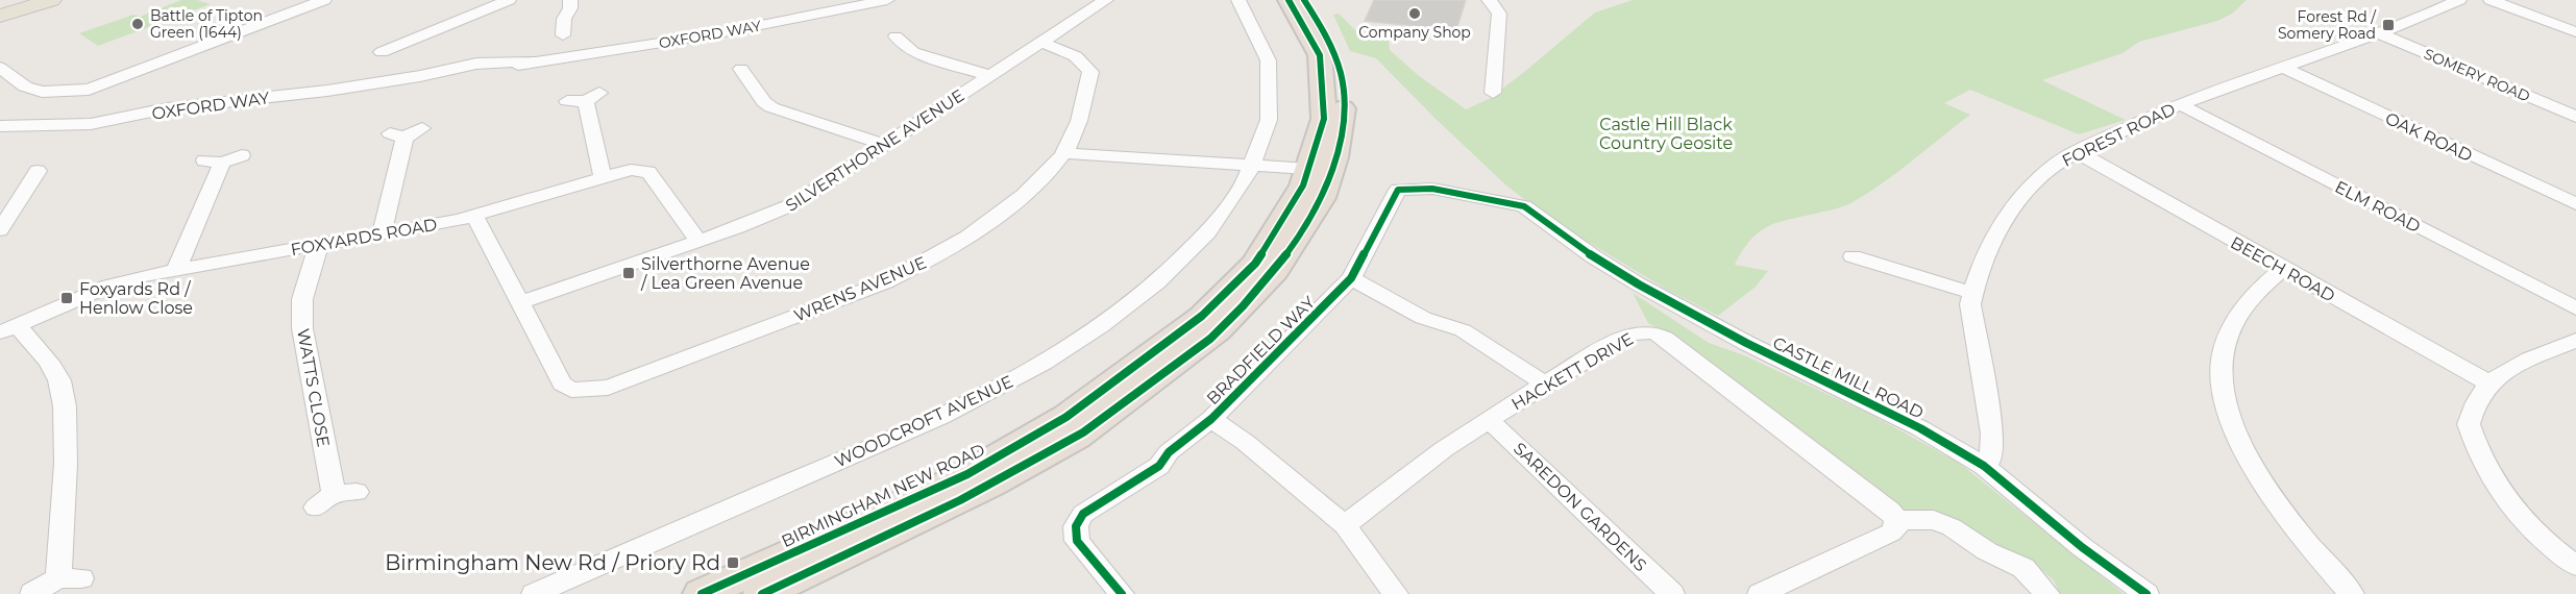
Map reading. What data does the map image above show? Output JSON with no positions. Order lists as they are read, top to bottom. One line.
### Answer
{"streets":{"highway":["BIRMINGHAM NEW ROAD"],"street":["OXFORD WAY","SOMERY ROAD","FOREST ROAD","OAK ROAD","SILVERTHORNE AVENUE","ELM ROAD","FOXYARDS ROAD","BEECH ROAD","WRENS AVENUE","BRADFIELD WAY","HACKETT DRIVE","CASTLE MILL ROAD","WATTS CLOSE","WOODCROFT AVENUE","SAREDON GARDENS"]},"crossings":[["SOMERY ROAD","FOREST ROAD"],["FOREST ROAD","OAK ROAD"],["FOREST ROAD","ELM ROAD"],["FOREST ROAD","BEECH ROAD"],["FOREST ROAD","CASTLE MILL ROAD"],["SILVERTHORNE AVENUE","FOXYARDS ROAD"],["SILVERTHORNE AVENUE","WRENS AVENUE"],["FOXYARDS ROAD","WATTS CLOSE"],["BRADFIELD WAY","CASTLE MILL ROAD"],["HACKETT DRIVE","SAREDON GARDENS"]],"parks":["Castle Hill Black Country Geosite"],"places":{"other":["Company Shop","Battle of Tipton Green (1644)"],"transit":["Forest Rd / Somery Road","Silverthorne Avenue / Lea Green Avenue","Foxyards Rd / Henlow Close","Birmingham New Rd / Priory Rd"]}}
